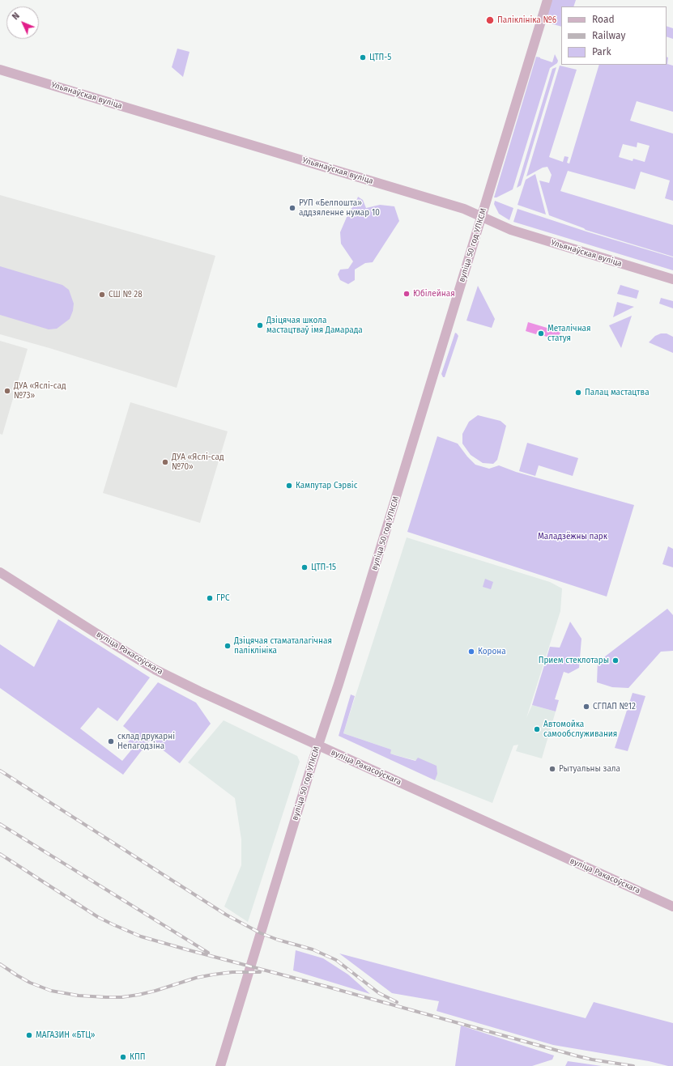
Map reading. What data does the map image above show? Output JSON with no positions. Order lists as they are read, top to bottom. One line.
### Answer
{"streets":{"main road":["Ульянаўская вуліца","вуліца 50 год УЛКСМ","вуліца Ракасоўскага"]},"crossings":[["Ульянаўская вуліца","вуліца 50 год УЛКСМ"],["вуліца 50 год УЛКСМ","вуліца Ракасоўскага"]],"parks":["Маладзёжны парк"],"places":["Паліклініка №6","ЦТП-5","РУП «Белпошта» аддзяленне нумар 10","Юбілейная","СШ № 28","Дзіцячая школа мастацтваў імя Дамарада","Металічная статуя","ДУА «Яслі-сад №73»","Палац мастацтва","ДУА «Яслі-сад №70»","Кампутар Сэрвіс","ЦТП-15","ГРС","Дзіцячая стаматалагічная паліклініка","Корона","Прием стеклотары","СГПАП №12","Автомойка самообслуживания","склад друкарні Непагодзіна","Рытуальны зала","МАГАЗИН «БТЦ»","КПП"],"legend":["Road","Railway","Park"],"north":"top left"}
